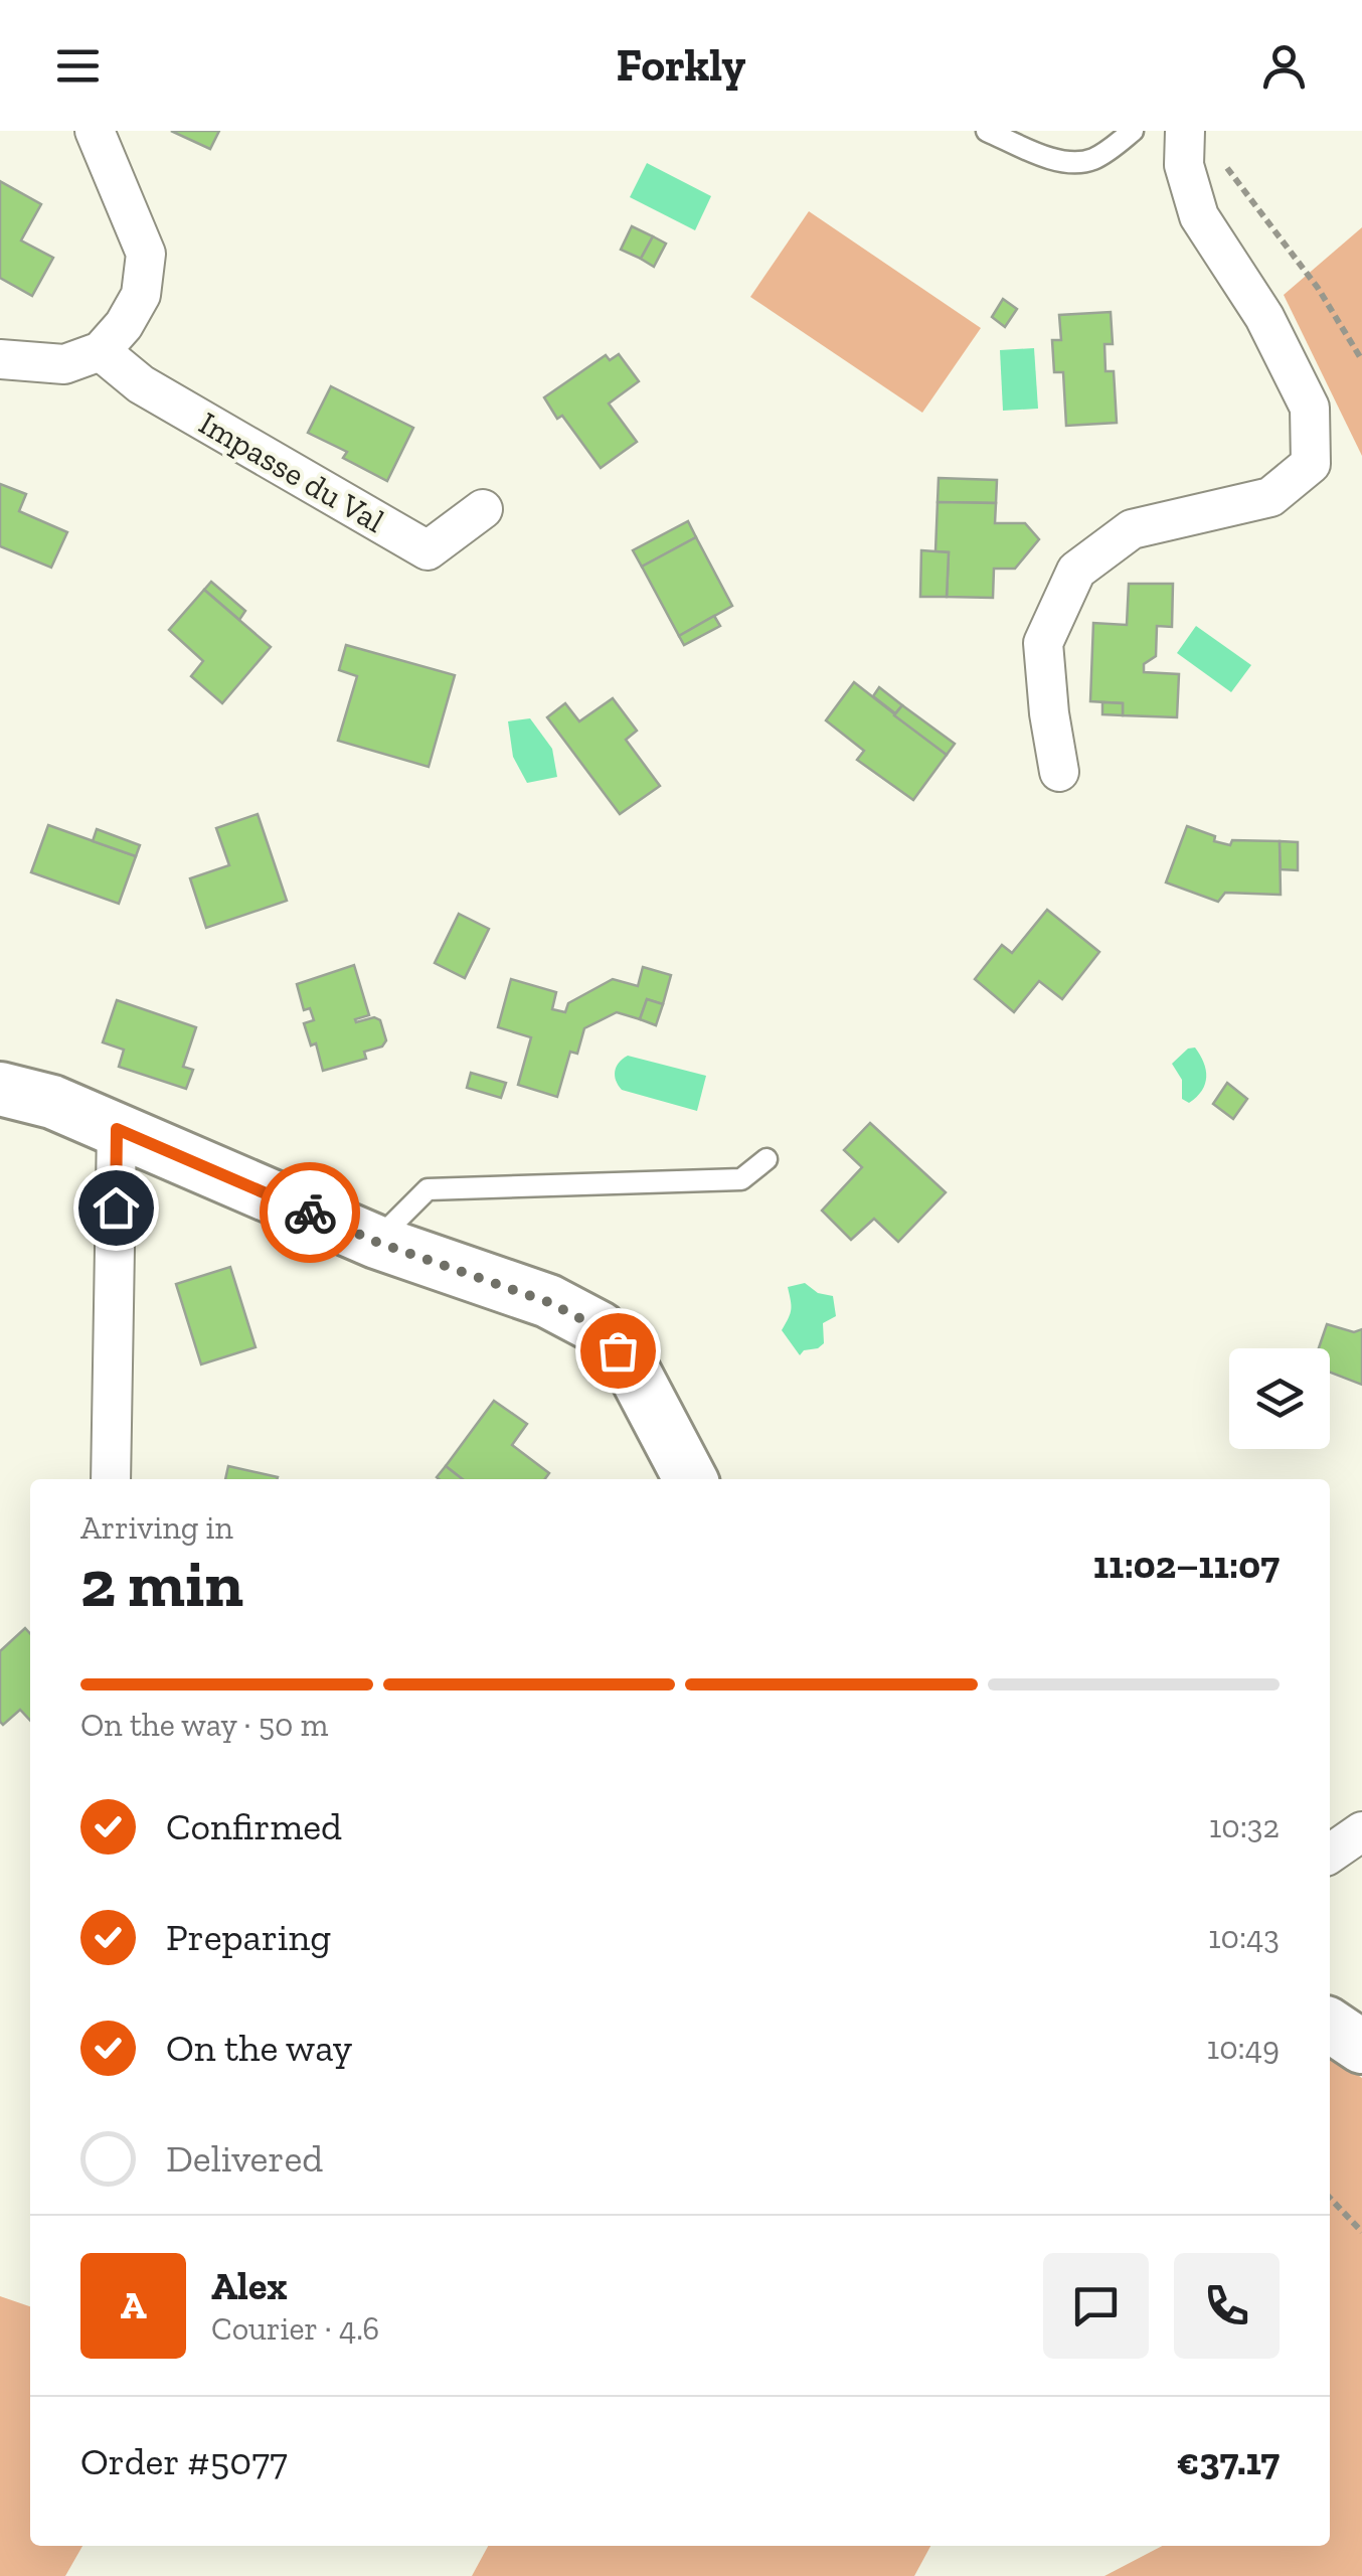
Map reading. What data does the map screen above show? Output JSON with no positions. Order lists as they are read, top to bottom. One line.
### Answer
{"streets":{"street":["Impasse du Val"]},"page":{"header":"Forkly","heading":["2 min","Arriving in","11:02–11:07"],"panel":["Alex","Courier · 4.6","Order #5077","€37.17"],"bar":"On the way · 50 m","list":[["Confirmed","10:32"],["Preparing","10:43"],["On the way","10:49"],"Delivered"],"round":"A"}}
